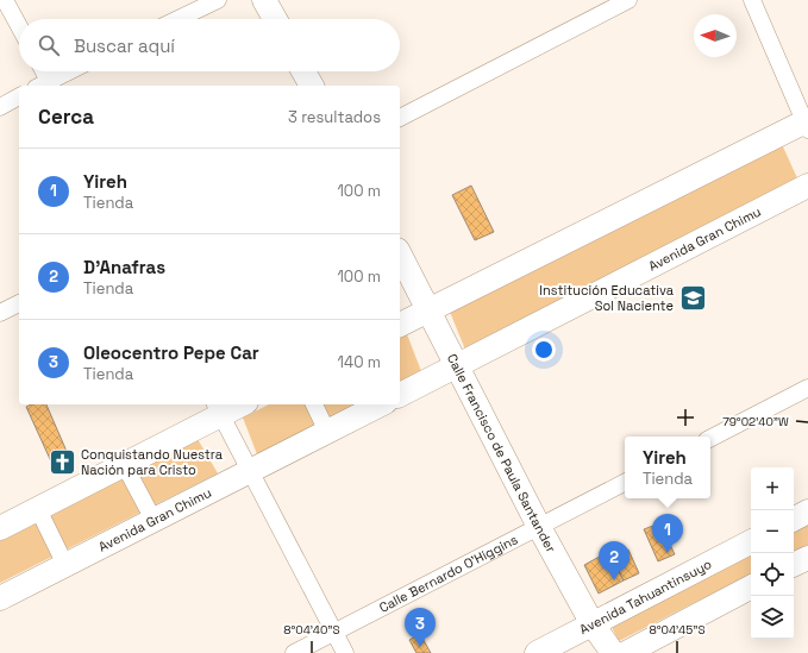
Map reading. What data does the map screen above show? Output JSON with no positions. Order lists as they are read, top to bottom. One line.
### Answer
{"streets":{"street":["Avenida Gran Chimu","Calle Francisco de Paula Santander","Calle Bernardo O'Higgins","Avenida Tahuantinsuyo"]},"crossings":[["Avenida Gran Chimu","Calle Francisco de Paula Santander"],["Calle Francisco de Paula Santander","Calle Bernardo O'Higgins"],["Calle Francisco de Paula Santander","Avenida Tahuantinsuyo"]],"places":{"school or university":["Institución Educativa Sol Naciente"],"church":["Conquistando Nuestra Nación para Cristo"]},"north":"left","page":{"search":"Buscar aquí","heading":["Cerca","3 resultados"],"list":[{"mark":"1","name":"Yireh","note":"Tienda","value":"100 m"},{"mark":"2","name":"D'Anafras","note":"Tienda","value":"100 m"},{"mark":"3","name":"Oleocentro Pepe Car","note":"Tienda","value":"140 m"}],"popup":["Yireh","Tienda"],"map_buttons":["+","−"],"pins":["1","2","3"]},"coordinates":["79°02'40\"W","8°04'40\"S","8°04'45\"S"]}
